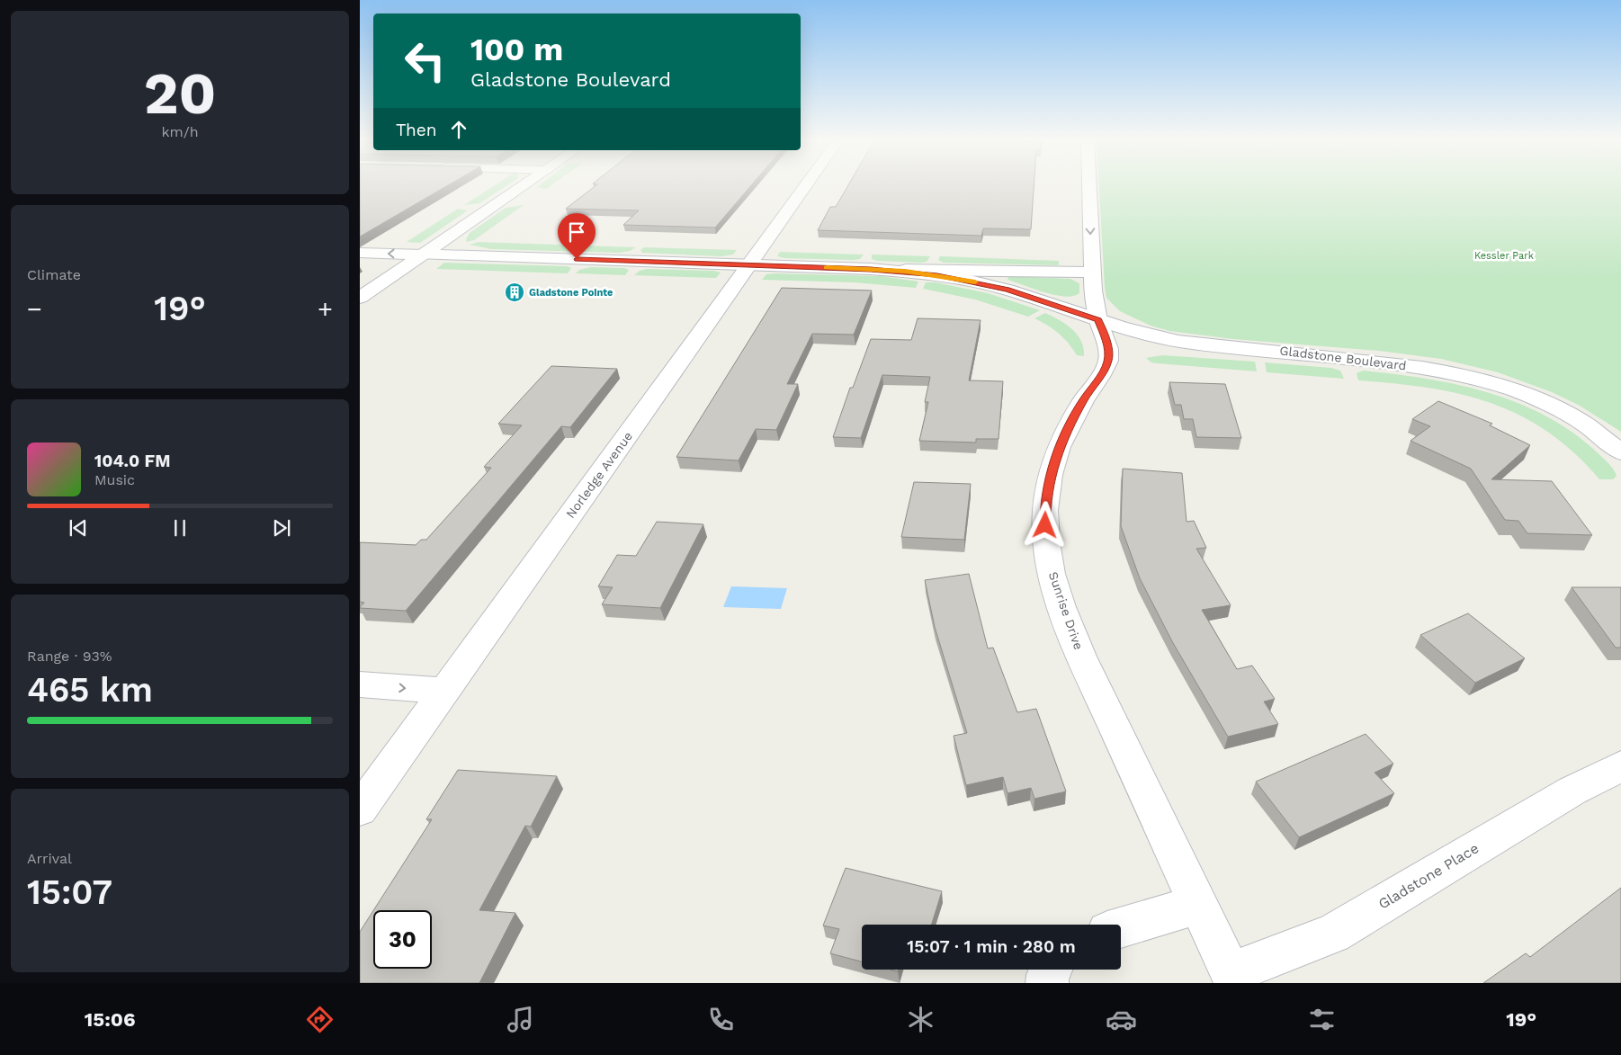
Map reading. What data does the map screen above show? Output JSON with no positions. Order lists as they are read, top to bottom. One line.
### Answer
{"streets":{"street":["Gladstone Boulevard","Norledge Avenue","Sunrise Drive","Gladstone Place"]},"crossings":[["Gladstone Boulevard","Sunrise Drive"],["Sunrise Drive","Gladstone Place"]],"parks":["Kessler Park"],"places":{"building":["Gladstone Pointe"]},"page":{"tile":[["20","km/h"],"Climate",["Range · 93%","465 km"],["Arrival","15:07"]],"turn":["100 m","Gladstone Boulevard"],"then":"Then","heat":["−","19°","+"],"song":["104.0 FM","Music"],"limit":"30","trip":"15:07 · 1 min · 280 m","tabs":["15:06","19°"]}}
